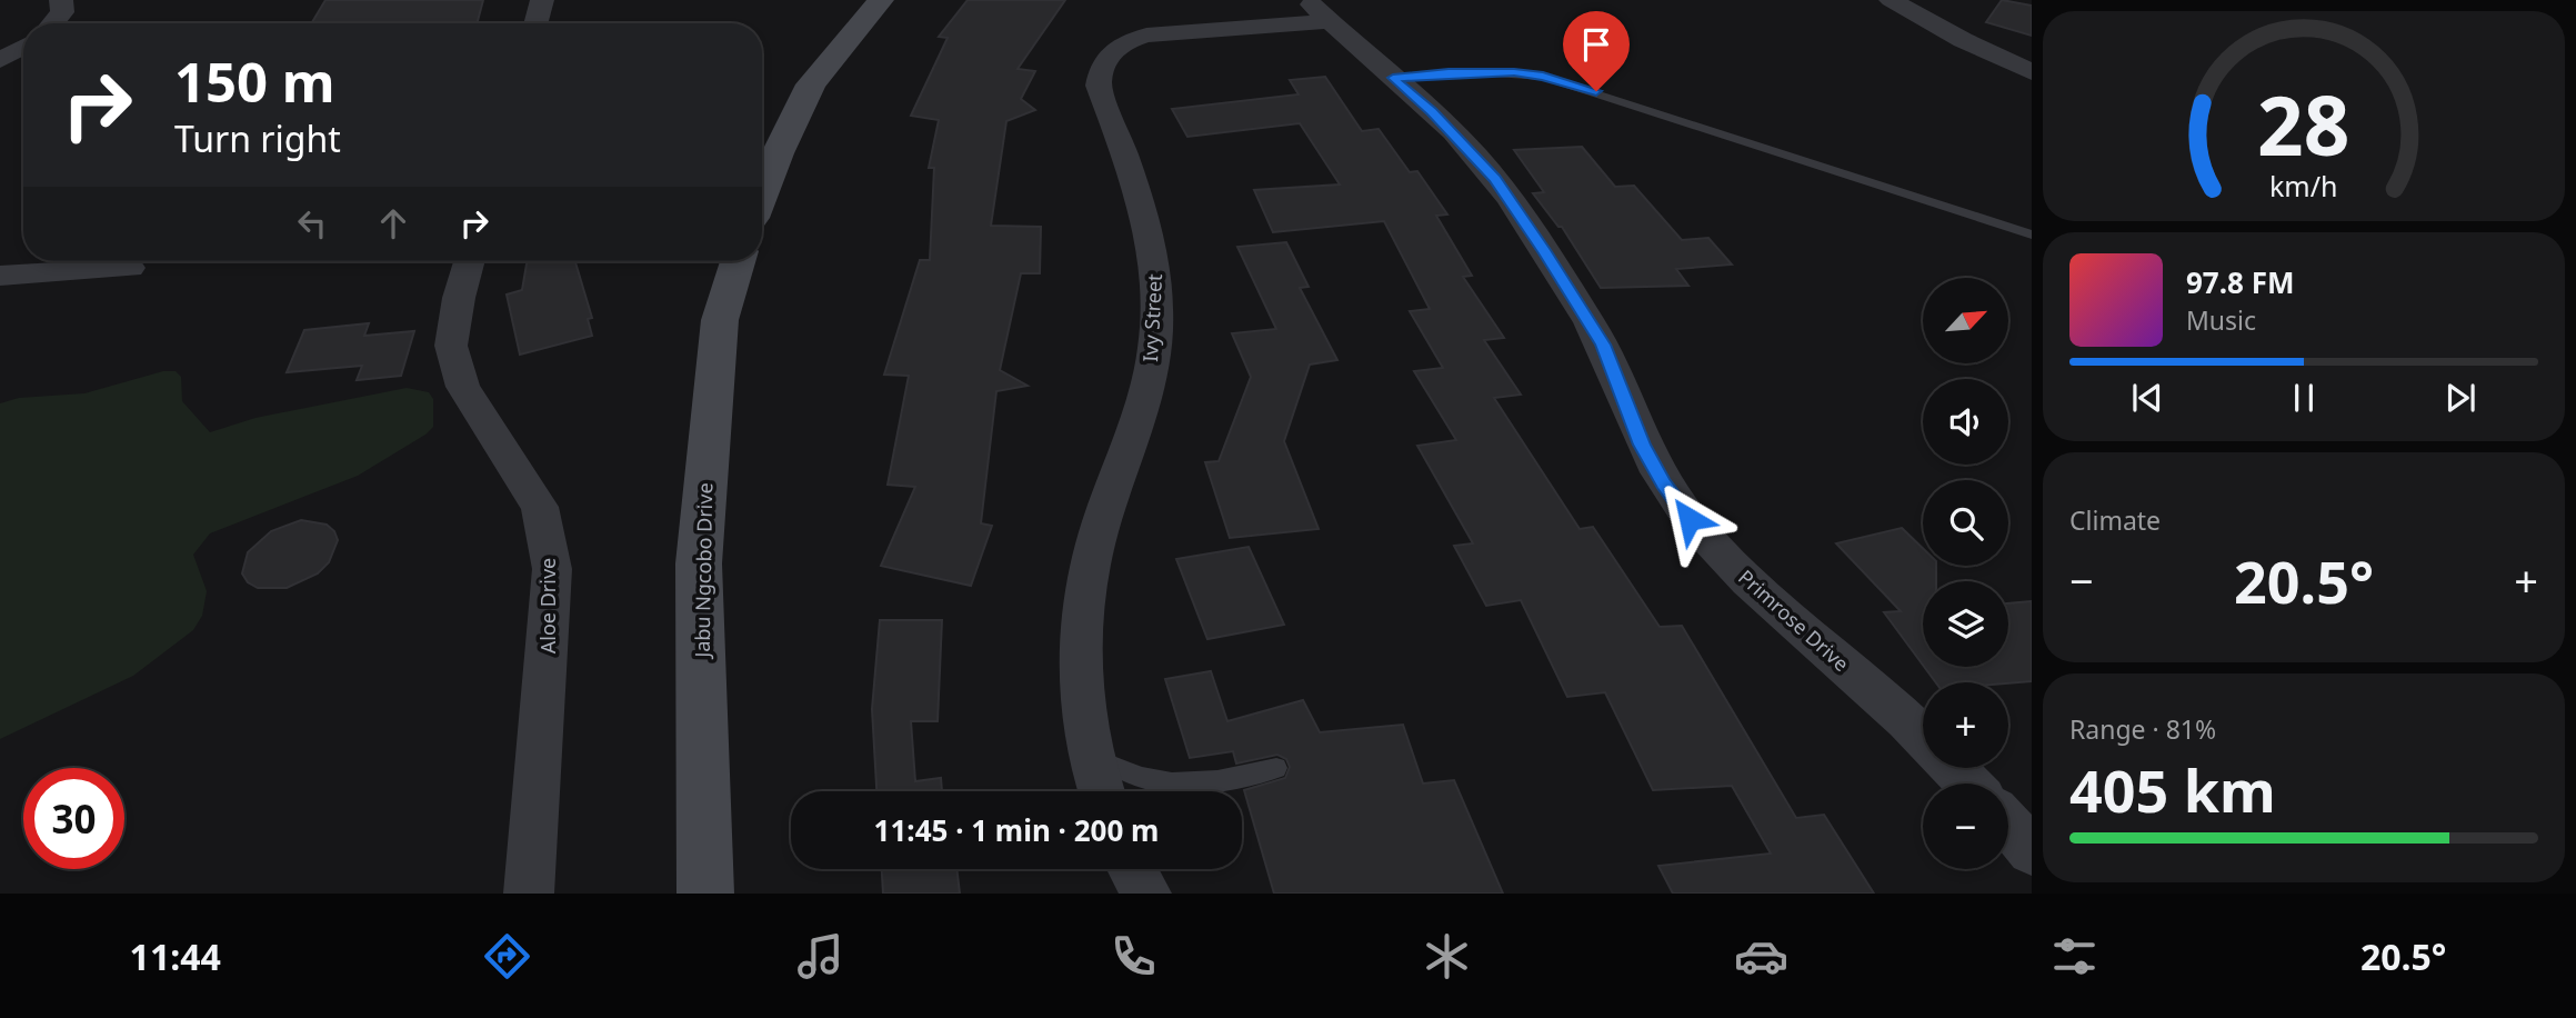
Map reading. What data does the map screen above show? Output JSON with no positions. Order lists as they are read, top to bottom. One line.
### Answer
{"streets":{"main road":["Jabu Ngcobo Drive"],"street":["Ivy Street","Aloe Drive","Primrose Drive"]},"crossings":[["Ivy Street","Primrose Drive"]],"north":"top right","page":{"turn":["150 m","Turn right"],"song":["97.8 FM","Music"],"map_buttons":["+","−"],"tile":["Climate",["Range · 81%","405 km"]],"heat":["−","20.5°","+"],"limit":"30","trip":"11:45 · 1 min · 200 m","tabs":["11:44","20.5°"],"gauge":["28","km/h"]}}
